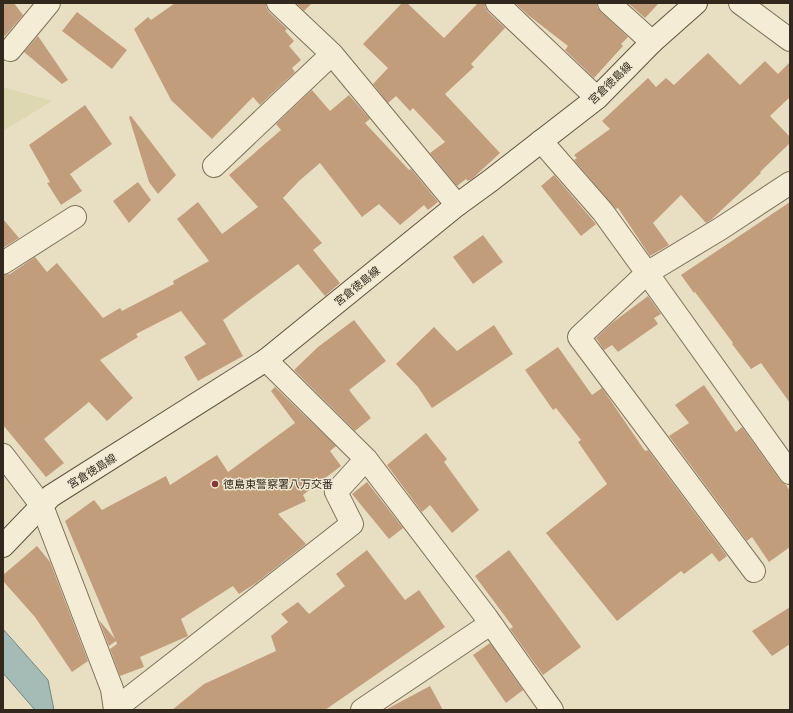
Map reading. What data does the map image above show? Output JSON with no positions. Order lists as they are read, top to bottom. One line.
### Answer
{"streets":{"street":["宮倉徳島線"]},"places":["徳島東警察署八万交番"]}
